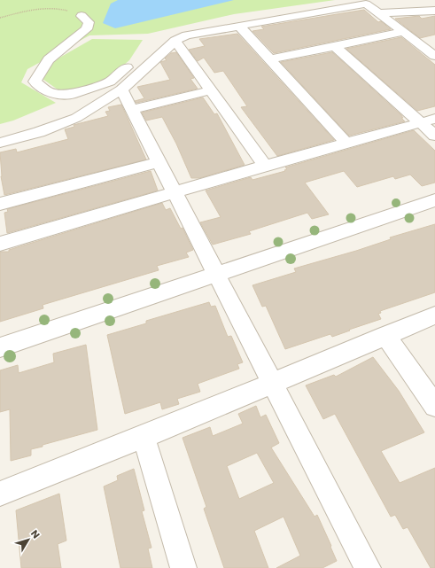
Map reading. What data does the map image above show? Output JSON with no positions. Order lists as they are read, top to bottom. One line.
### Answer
{"north":"top right"}
